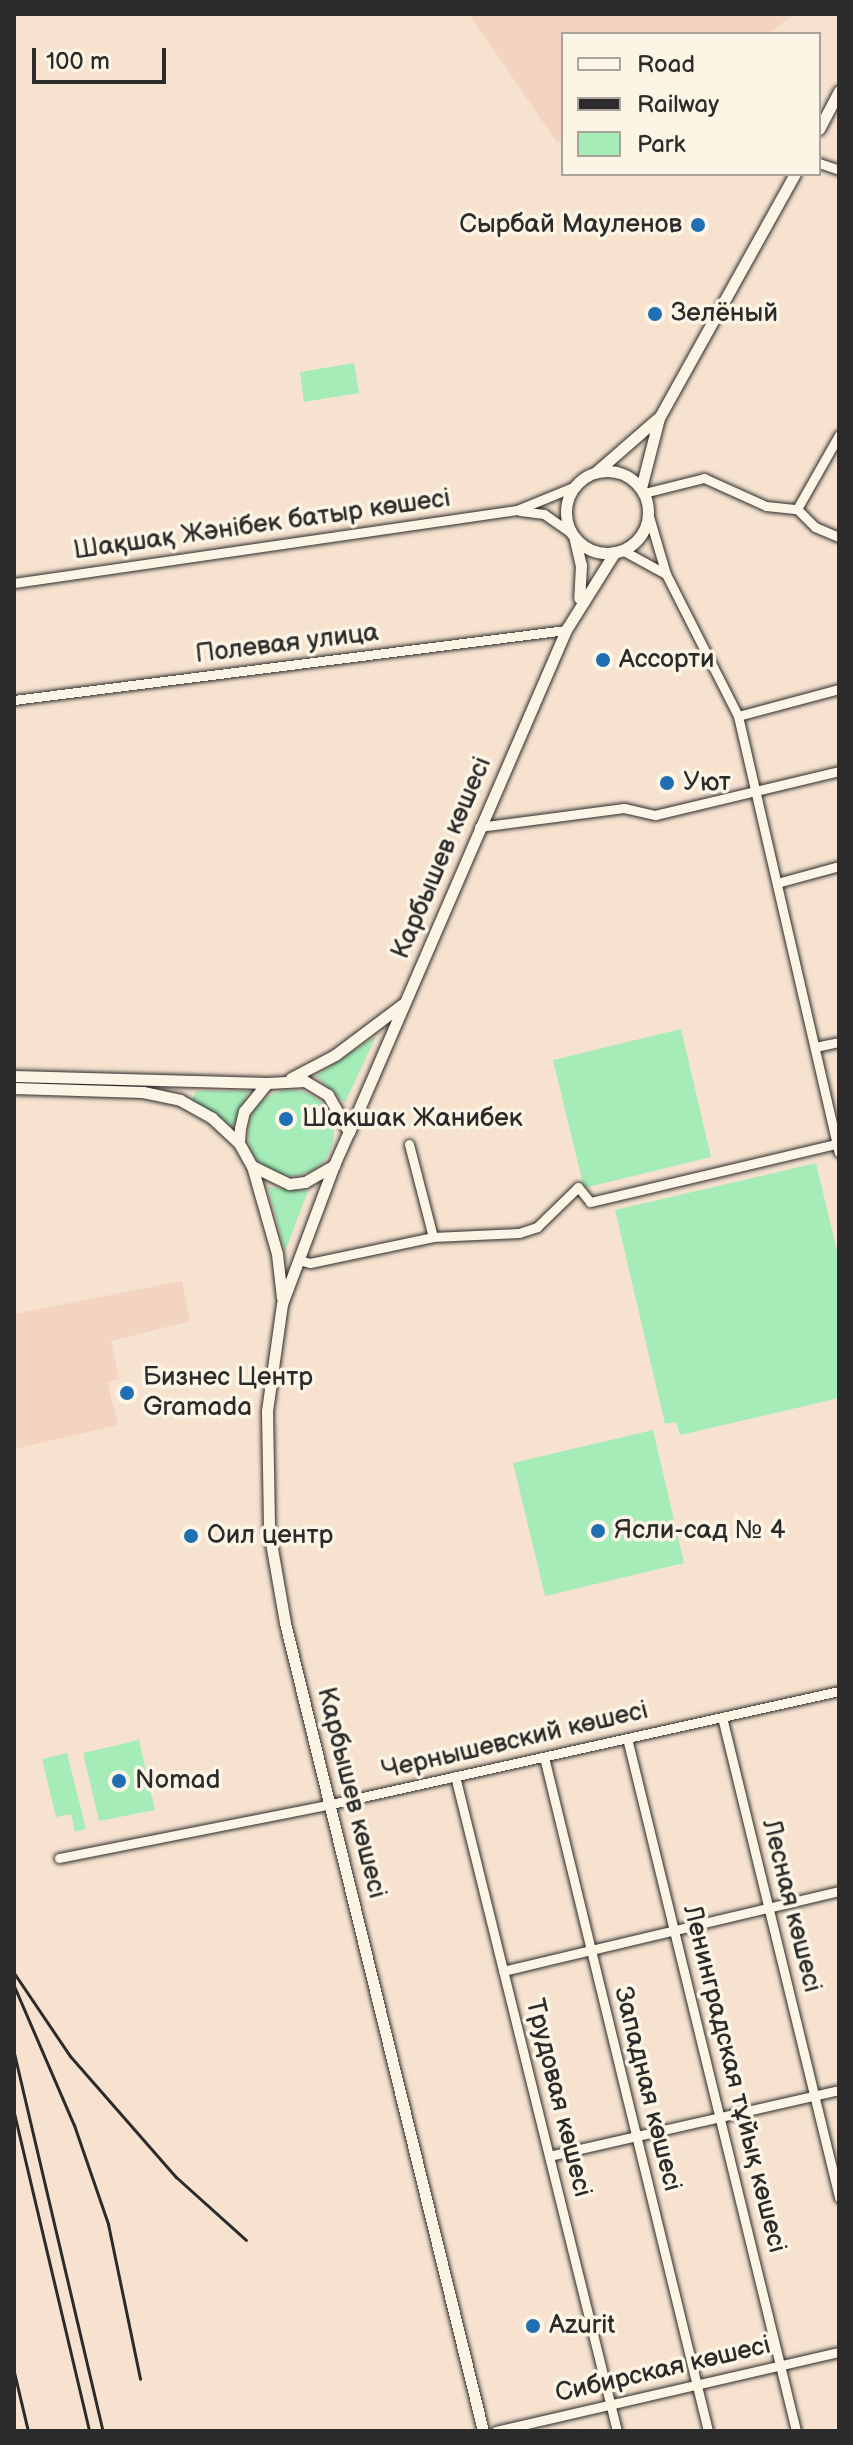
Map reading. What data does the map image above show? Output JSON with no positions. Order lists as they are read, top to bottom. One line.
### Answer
{"streets":{"main road":["Карбышев көшесі"],"street":["Шақшақ Жәнібек батыр көшесі","Полевая улица","Чернышевский көшесі","Лесная көшесі","Ленинградская тұйық көшесі","Западная көшесі","Трудовая көшесі","Сибирская көшесі"]},"crossings":[["Полевая улица","Карбышев көшесі"],["Карбышев көшесі","Чернышевский көшесі"],["Чернышевский көшесі","Лесная көшесі"],["Чернышевский көшесі","Ленинградская тұйық көшесі"],["Чернышевский көшесі","Западная көшесі"],["Чернышевский көшесі","Трудовая көшесі"],["Ленинградская тұйық көшесі","Сибирская көшесі"],["Западная көшесі","Сибирская көшесі"],["Трудовая көшесі","Сибирская көшесі"]],"places":["Сырбай Мауленов","Зелёный","Ассорти","Уют","Шакшак Жанибек","Бизнес Центр Gramada","Ясли-сад № 4","Оил центр","Nomad","Azurit"],"legend":["Road","Railway","Park"],"scale_bar":"100 m"}
